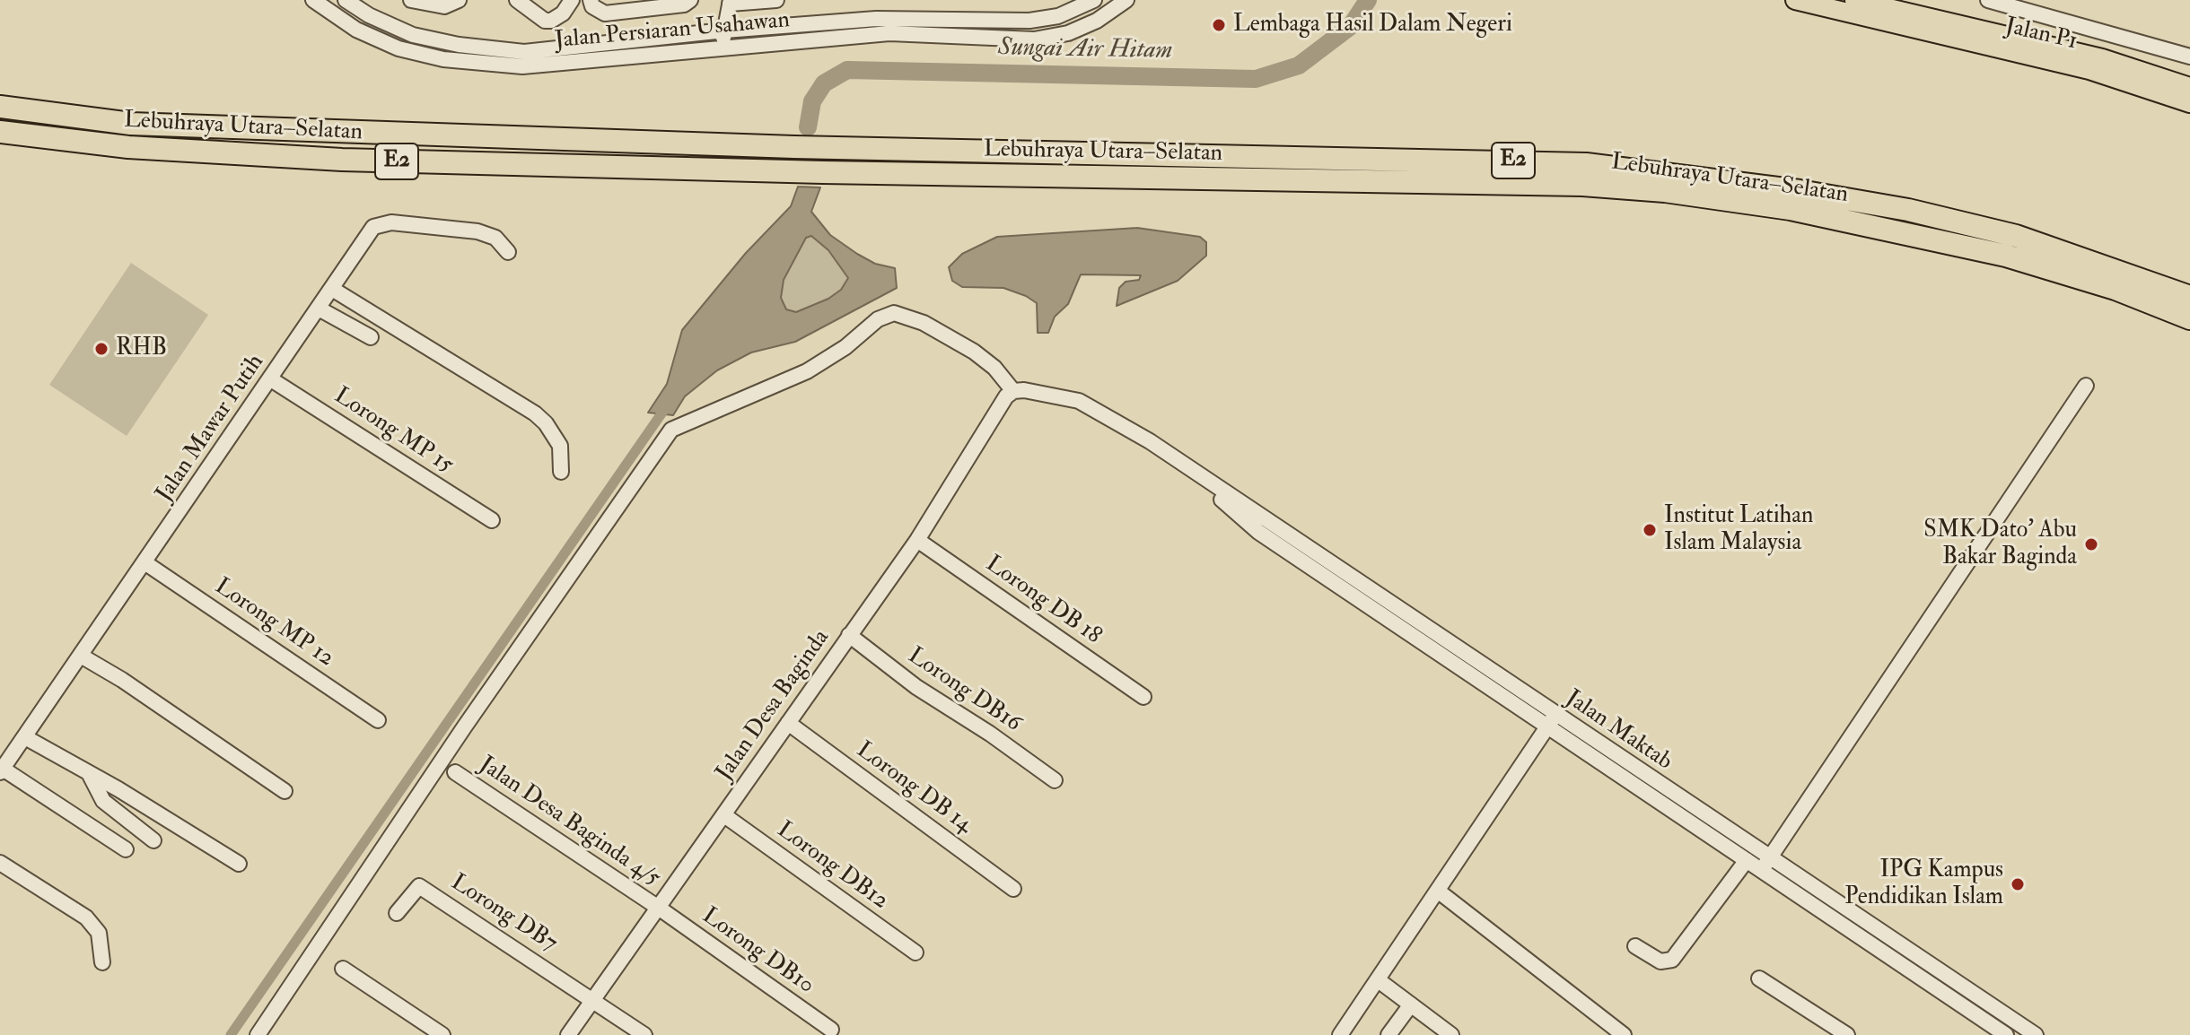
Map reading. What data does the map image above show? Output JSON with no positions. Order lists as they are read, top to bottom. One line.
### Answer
{"streets":{"highway":["Lebuhraya Utara–Selatan","E2"],"main road":["Jalan P1"],"street":["Jalan Persiaran Usahawan","Jalan Mawar Putih","Lorong MP 15","Lorong DB 18","Lorong MP 12","Lorong DB16","Jalan Desa Baginda","Jalan Maktab","Lorong DB 14","Jalan Desa Baginda 4/5","Lorong DB12","Lorong DB7","Lorong DB10"]},"crossings":[["Jalan Mawar Putih","Lorong MP 15"],["Jalan Mawar Putih","Lorong MP 12"],["Lorong DB 18","Jalan Desa Baginda"],["Lorong DB16","Jalan Desa Baginda"],["Jalan Desa Baginda","Jalan Maktab"],["Jalan Desa Baginda","Lorong DB 14"],["Jalan Desa Baginda","Jalan Desa Baginda 4/5"],["Jalan Desa Baginda","Lorong DB12"],["Jalan Desa Baginda","Lorong DB7"],["Jalan Desa Baginda","Lorong DB10"],["Jalan Desa Baginda 4/5","Lorong DB10"]],"water":["Sungai Air Hitam"],"places":["Lembaga Hasil Dalam Negeri","RHB","Institut Latihan Islam Malaysia","SMK Dato’ Abu Bakar Baginda","IPG Kampus Pendidikan Islam"]}
